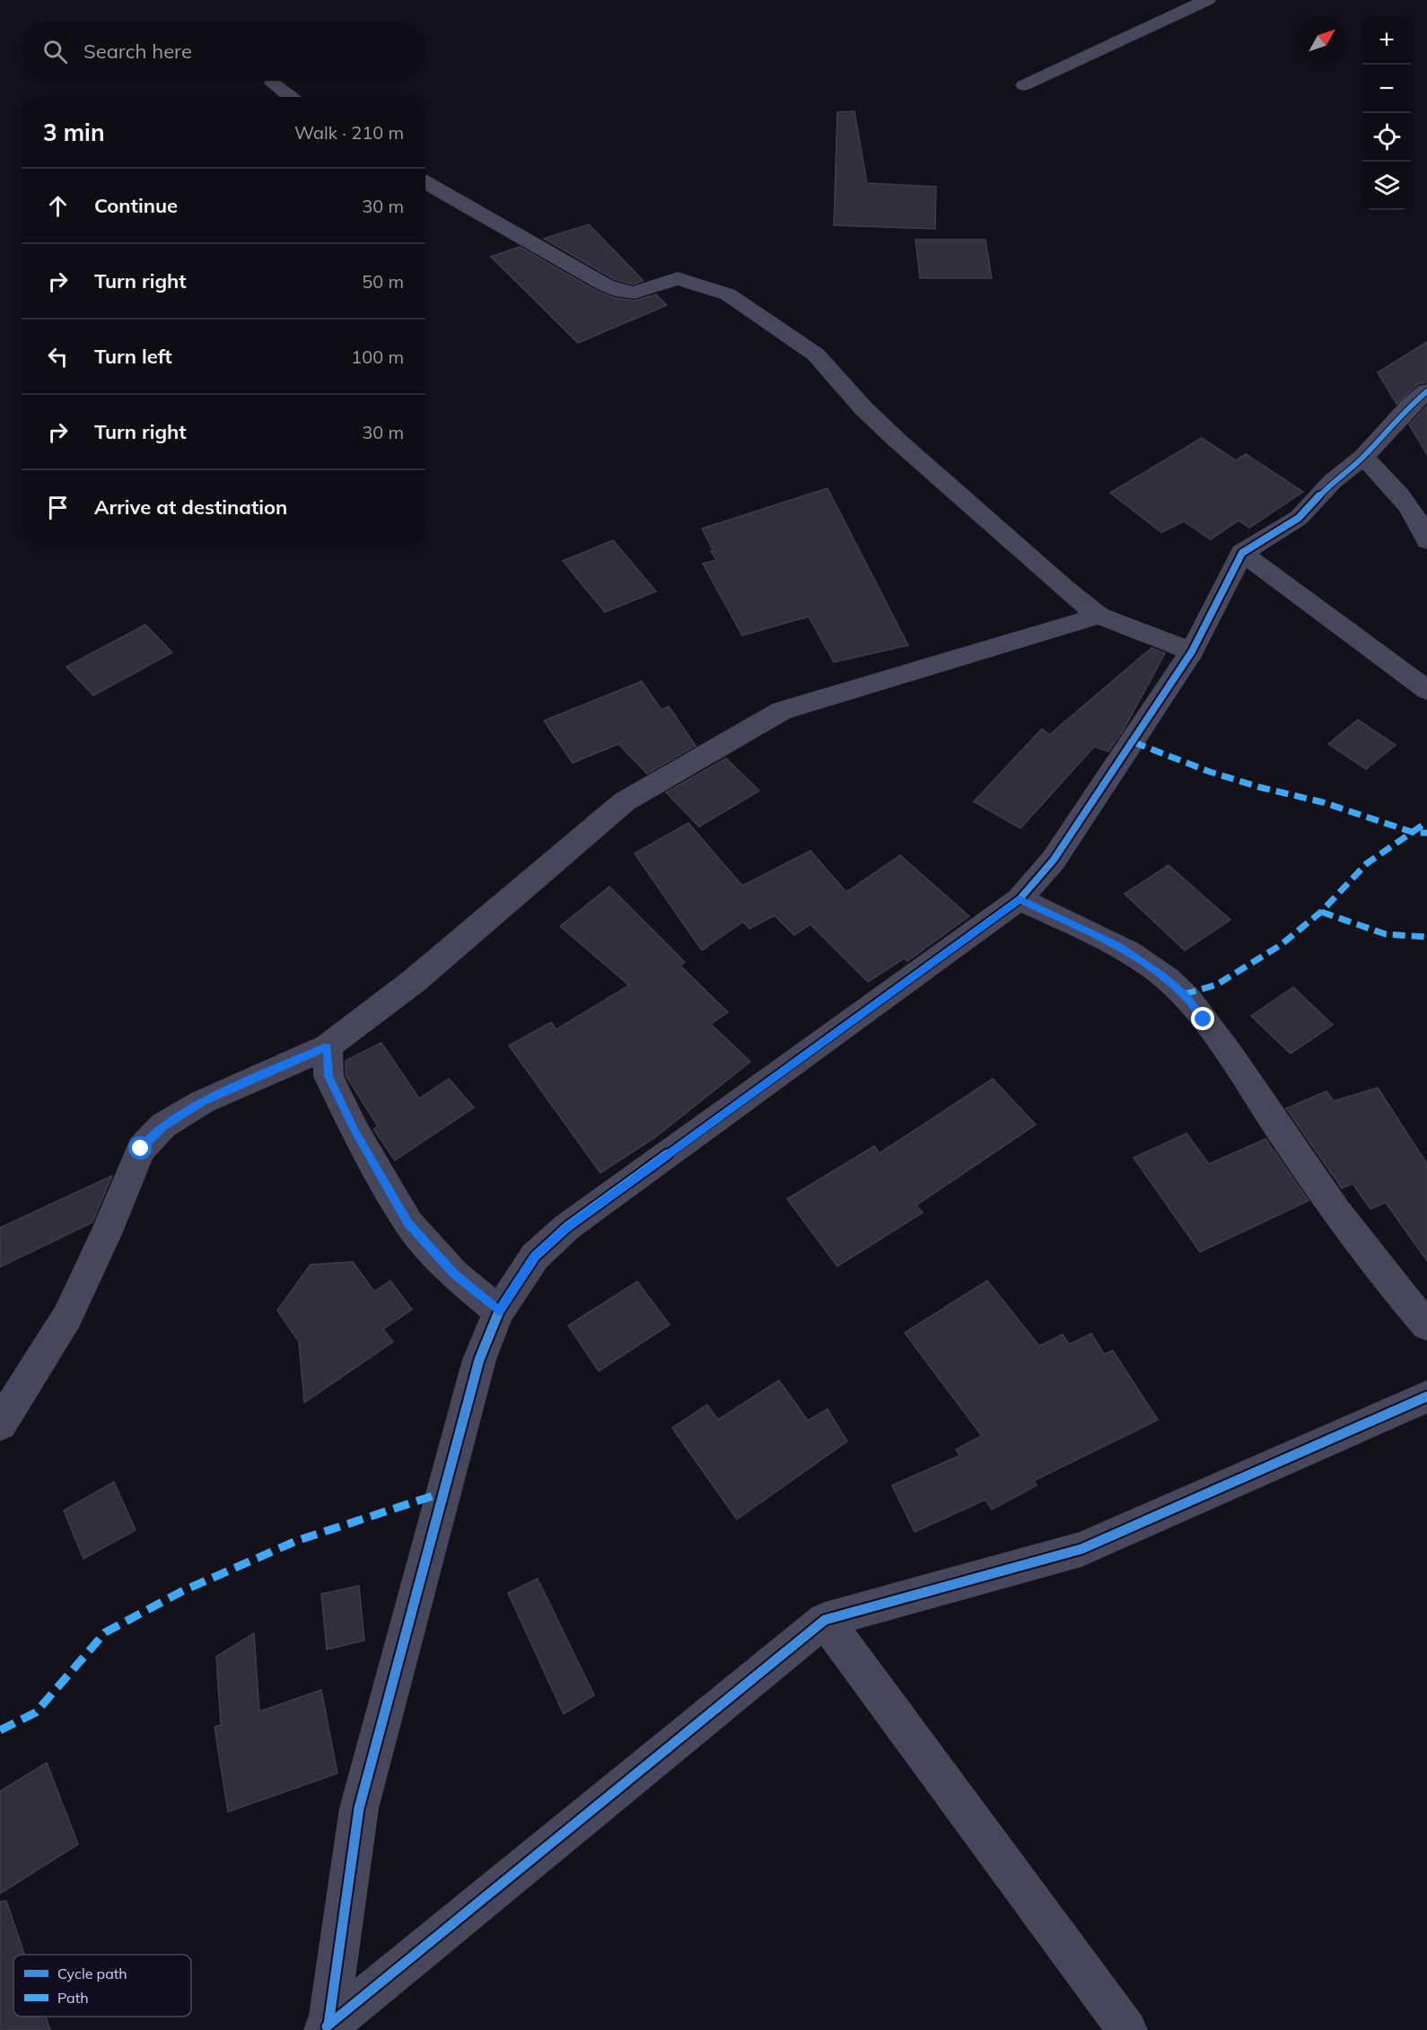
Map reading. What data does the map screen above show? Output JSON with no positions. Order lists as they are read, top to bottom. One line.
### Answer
{"legend":["Cycle path","Path"],"north":"top right","page":{"map_buttons":["+","−"],"search":"Search here","heading":["3 min","Walk · 210 m"],"list":[["Continue","30 m"],["Turn right","50 m"],["Turn left","100 m"],["Turn right","30 m"],"Arrive at destination"]}}
